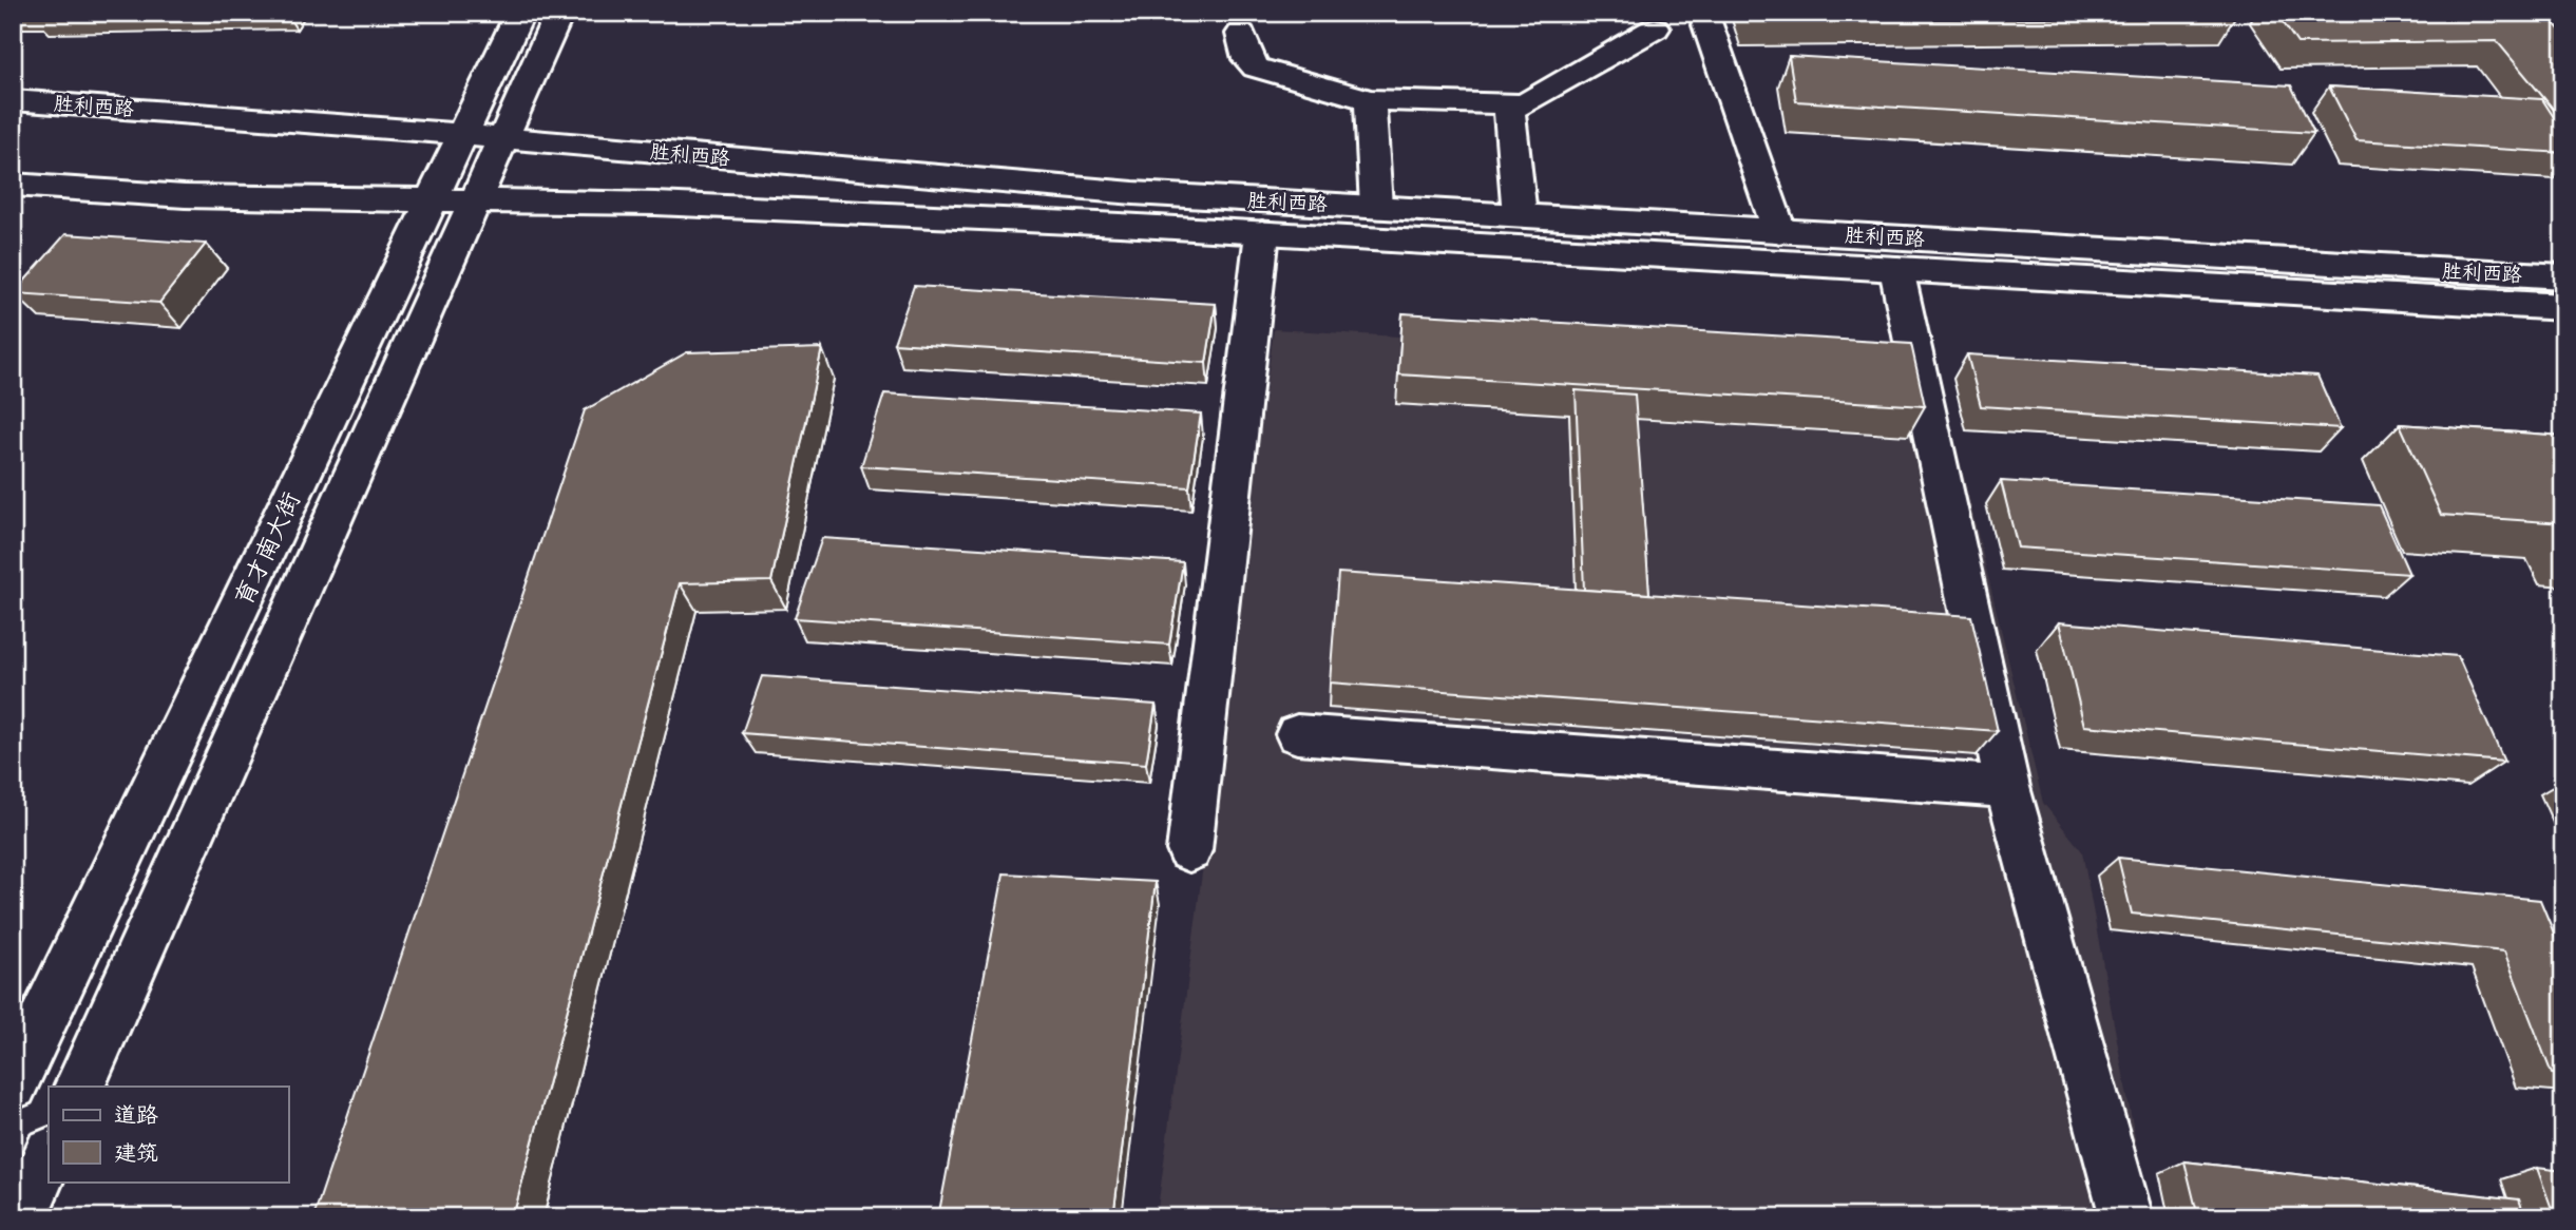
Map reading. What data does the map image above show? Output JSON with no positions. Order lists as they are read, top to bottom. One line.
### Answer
{"streets":{"main road":["胜利西路","育才南大街"]},"crossings":[["胜利西路","育才南大街"]],"legend":["道路","建筑"]}
